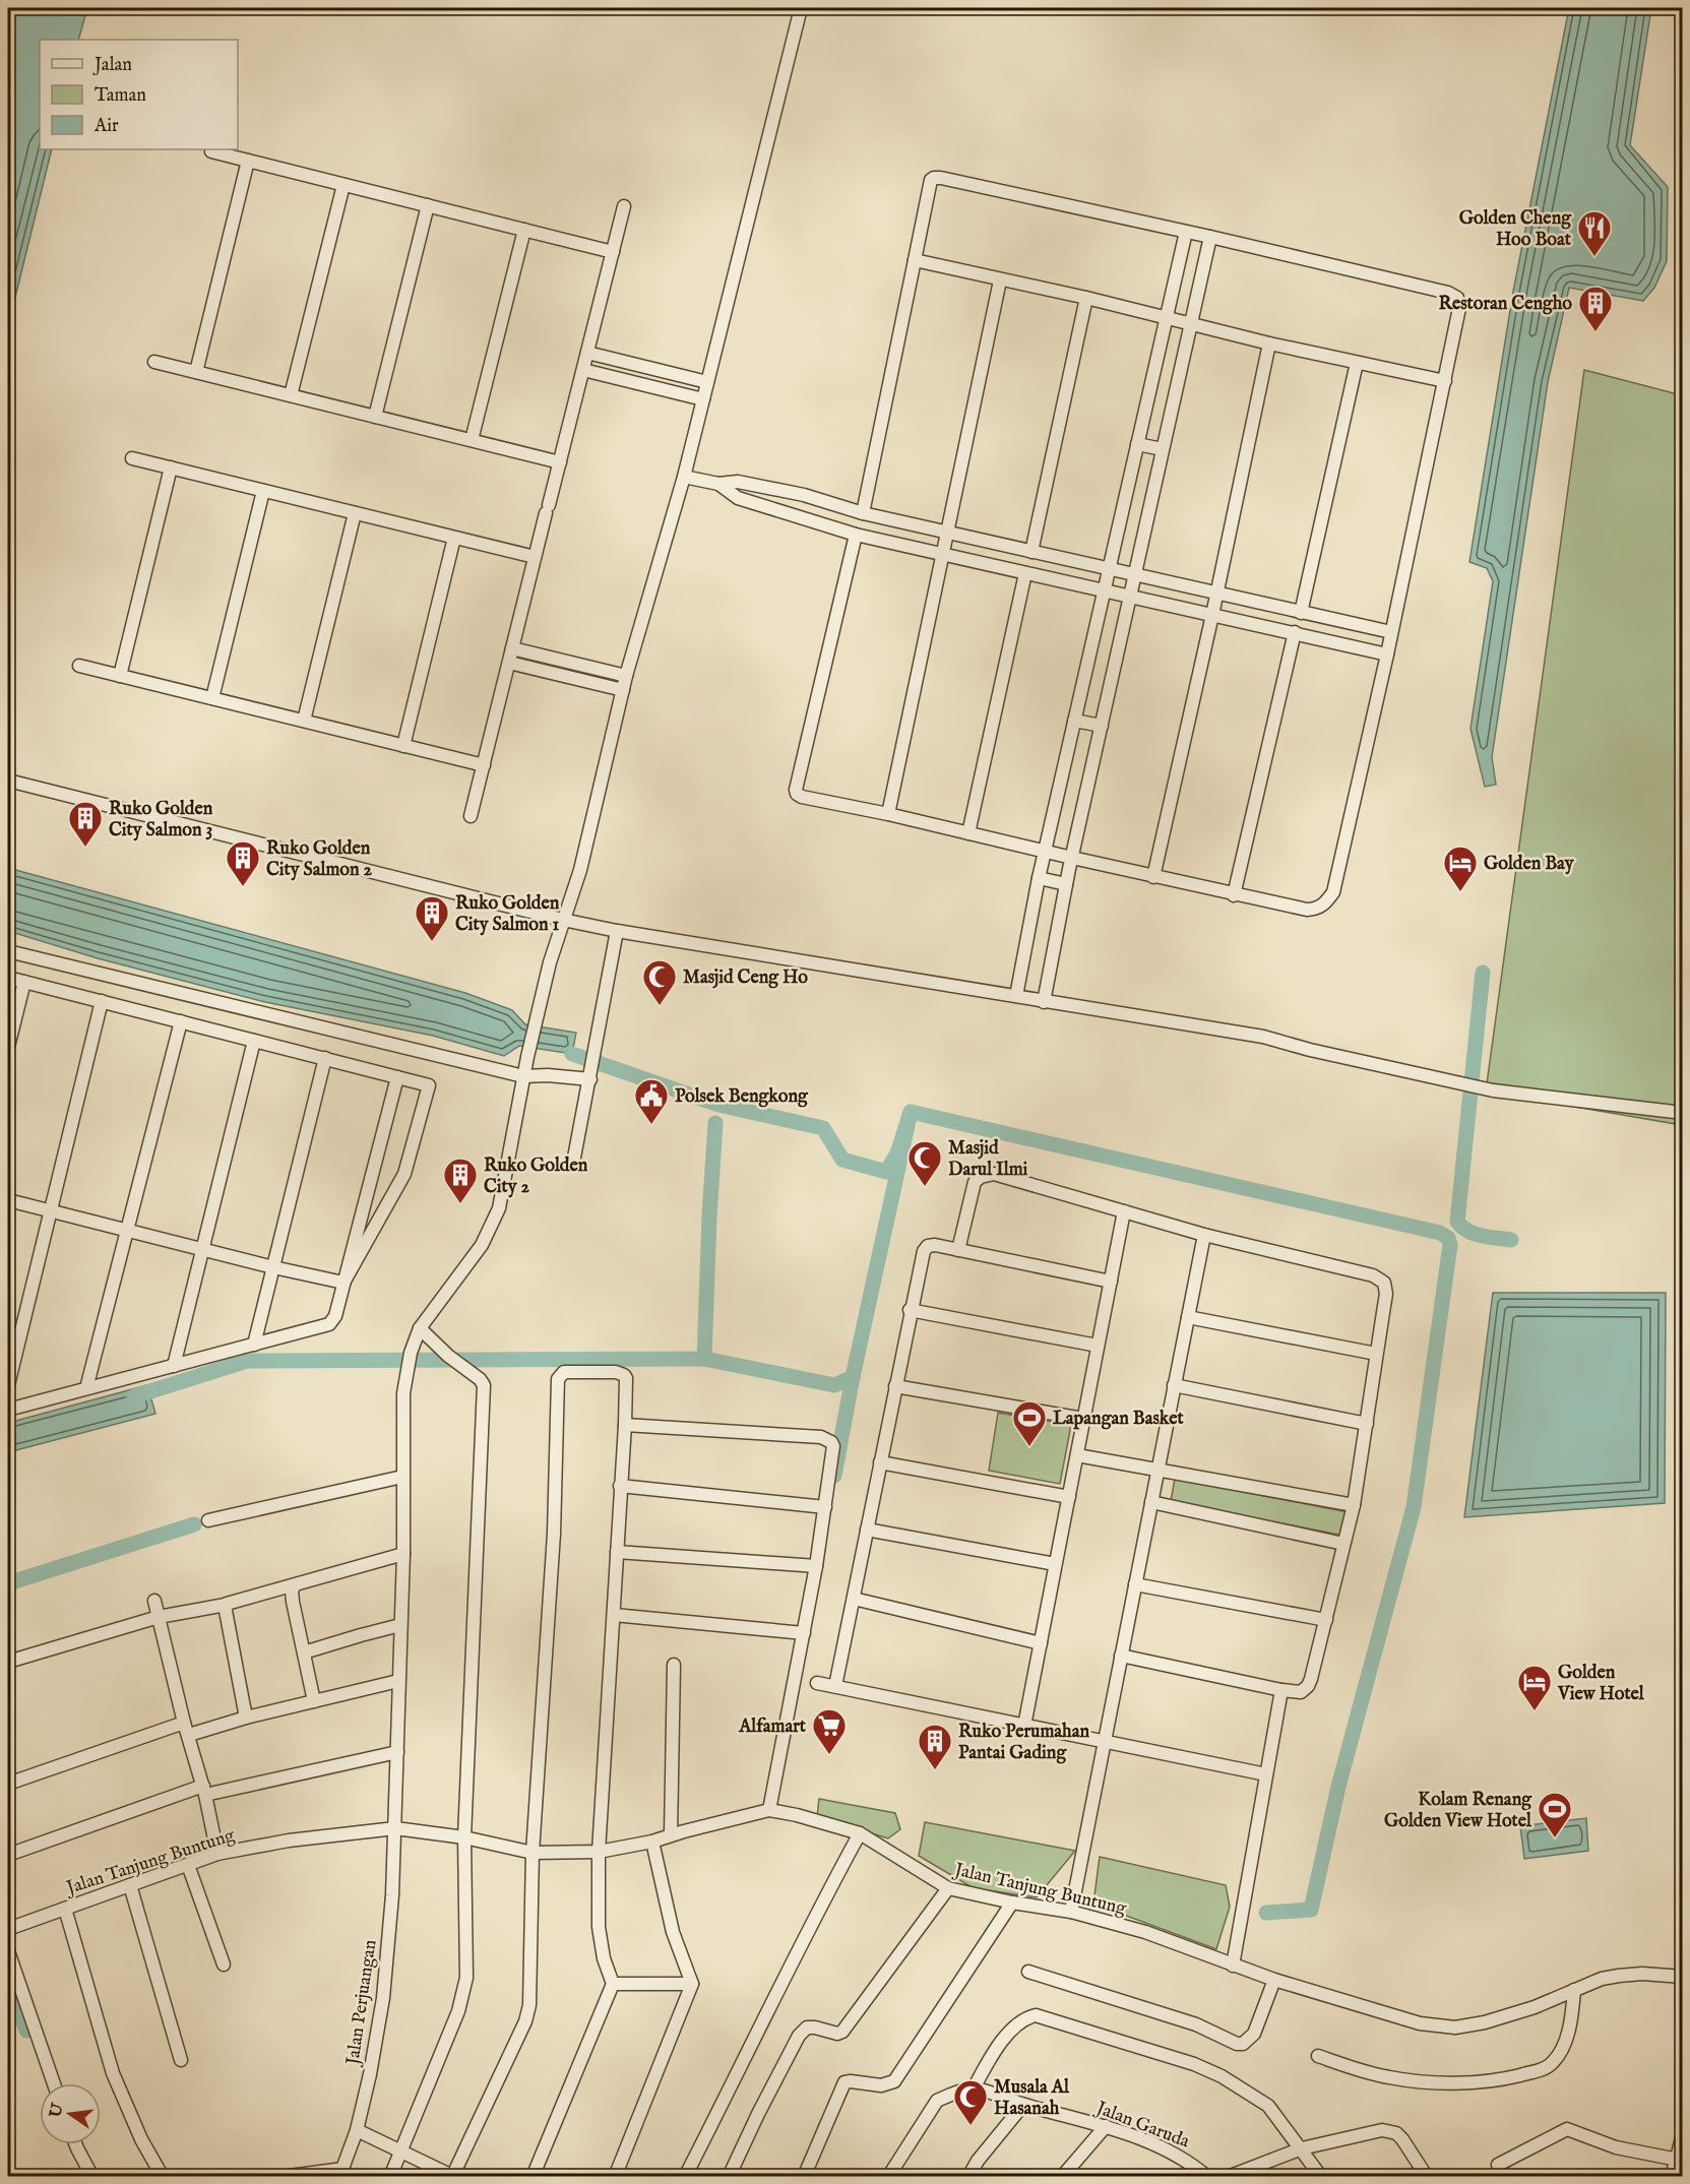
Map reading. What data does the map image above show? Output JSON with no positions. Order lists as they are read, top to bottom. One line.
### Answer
{"streets":{"street":["Jalan Tanjung Buntung","Jalan Perjuangan","Jalan Garuda"]},"crossings":[["Jalan Tanjung Buntung","Jalan Perjuangan"]],"places":{"restaurant":["Golden Cheng Hoo Boat"],"building":["Restoran Cengho","Ruko Golden City Salmon 3","Ruko Golden City Salmon 2","Ruko Golden City Salmon 1","Ruko Golden City 2","Ruko Perumahan Pantai Gading"],"hotel":["Golden Bay","Golden View Hotel"],"mosque":["Masjid Ceng Ho","Masjid Darul Ilmi","Musala Al Hasanah"],"public building":["Polsek Bengkong"],"sports":["Lapangan Basket","Kolam Renang Golden View Hotel"],"supermarket":["Alfamart"]},"legend":["Jalan","Taman","Air"],"north":"left"}
